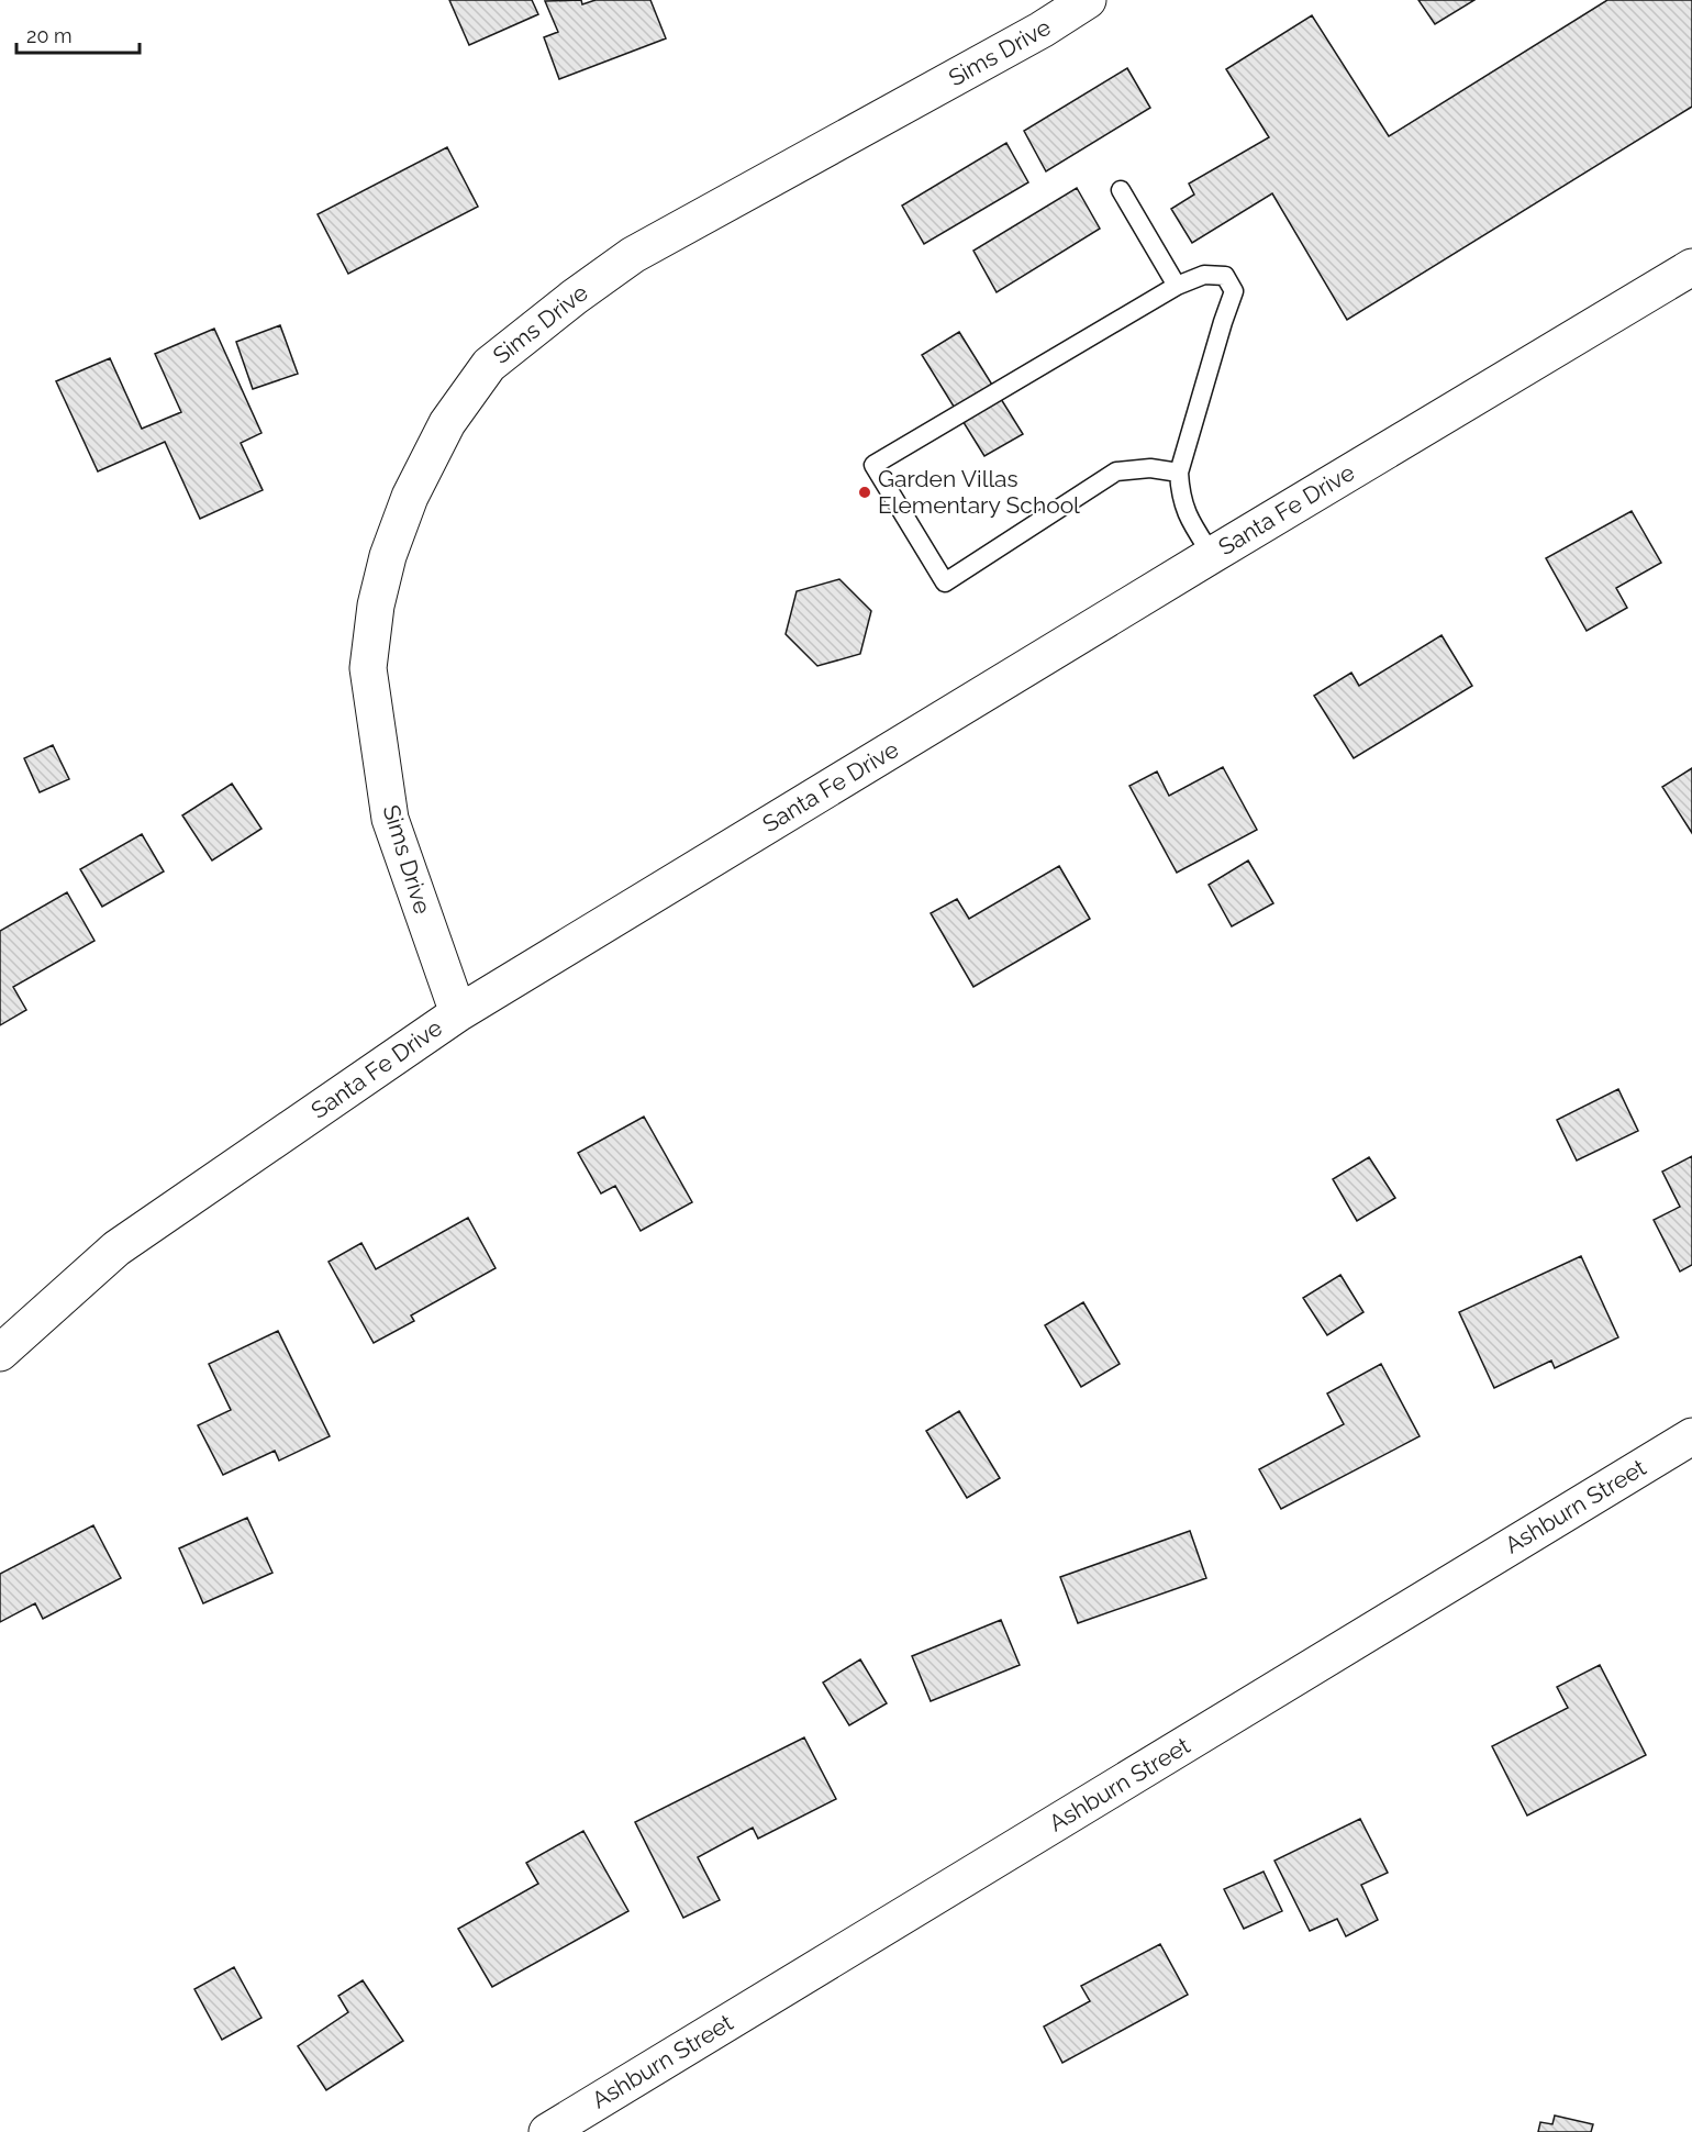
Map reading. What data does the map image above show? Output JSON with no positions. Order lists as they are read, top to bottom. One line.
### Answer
{"streets":{"street":["Sims Drive","Santa Fe Drive","Ashburn Street"]},"crossings":[["Sims Drive","Santa Fe Drive"]],"places":["Garden Villas Elementary School"],"scale_bar":"20 m"}
